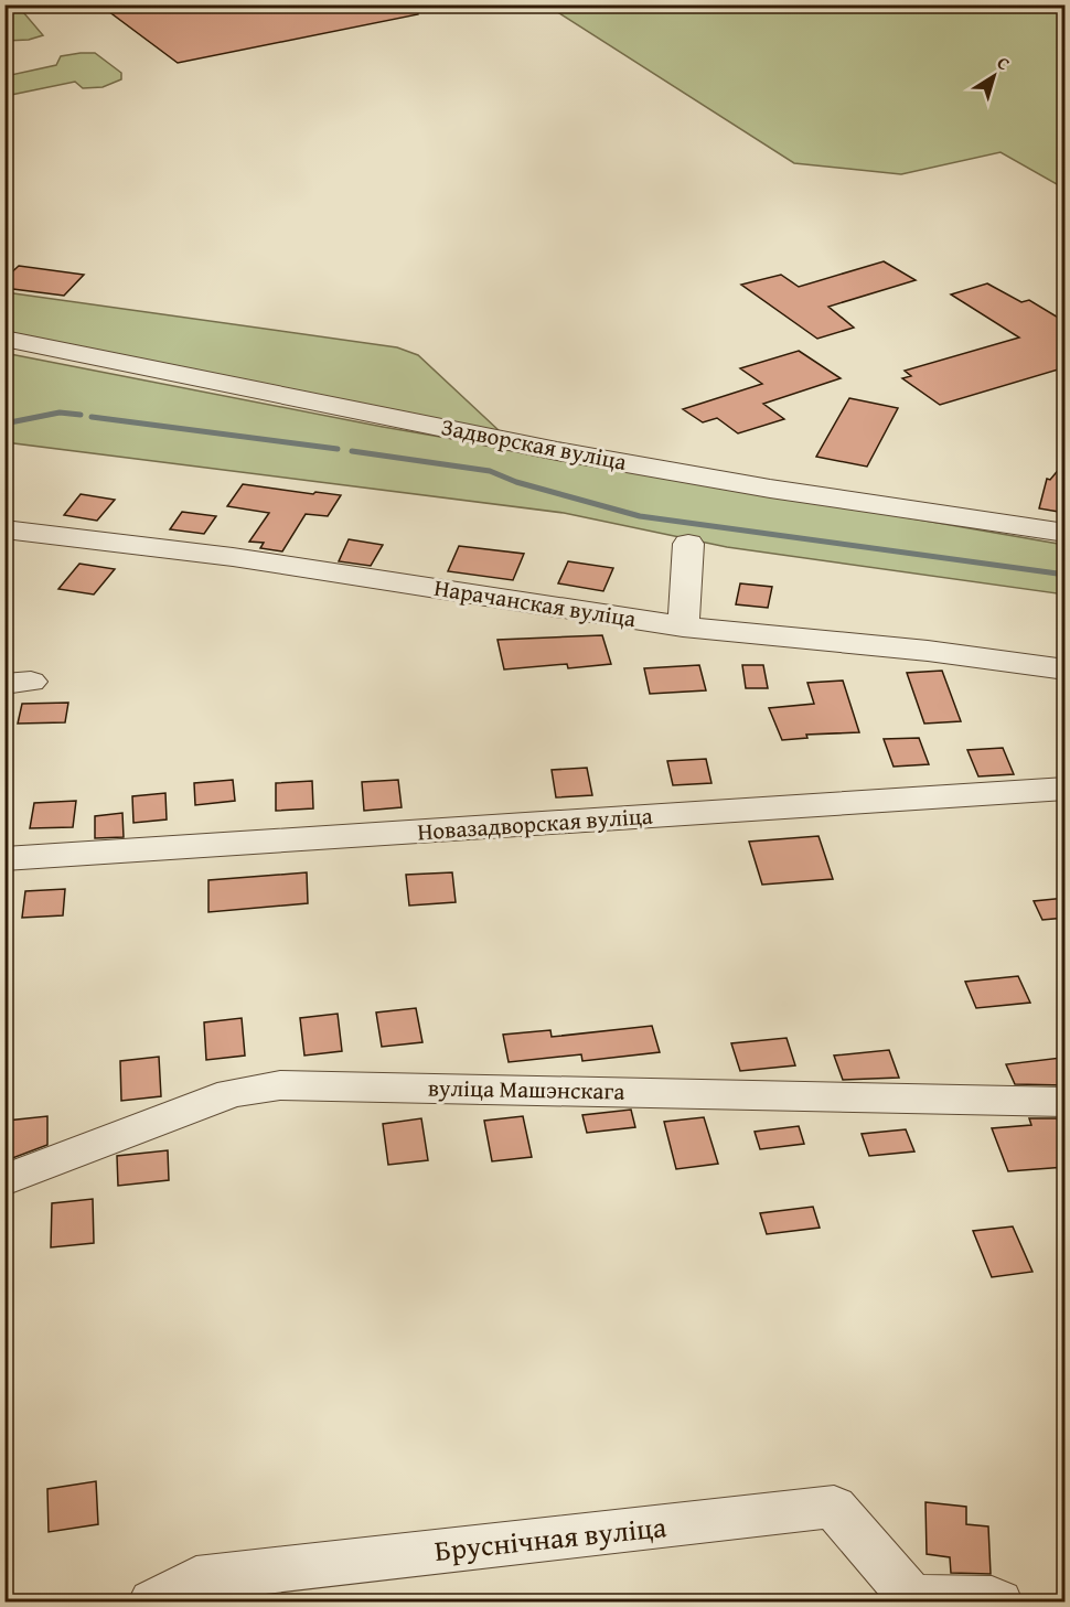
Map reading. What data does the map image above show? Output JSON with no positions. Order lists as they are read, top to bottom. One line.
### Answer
{"streets":{"street":["Задворская вуліца","Нарачанская вуліца","Новазадворская вуліца","вуліца Машэнскага","Бруснічная вуліца"]},"north":"top right"}
